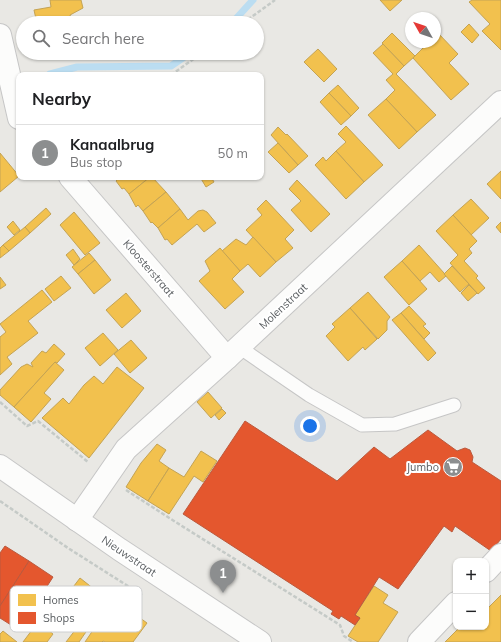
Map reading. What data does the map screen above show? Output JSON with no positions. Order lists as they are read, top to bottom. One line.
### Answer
{"streets":{"street":["Kloosterstraat","Molenstraat","Nieuwstraat"]},"crossings":[["Kloosterstraat","Molenstraat"],["Molenstraat","Nieuwstraat"]],"places":{"supermarket":["Jumbo"]},"legend":["Homes","Shops"],"north":"top left","page":{"search":"Search here","heading":"Nearby","list":[{"mark":"1","name":"Kanaalbrug","note":"Bus stop","value":"50 m"}],"map_buttons":["+","−"],"pins":"1"}}
